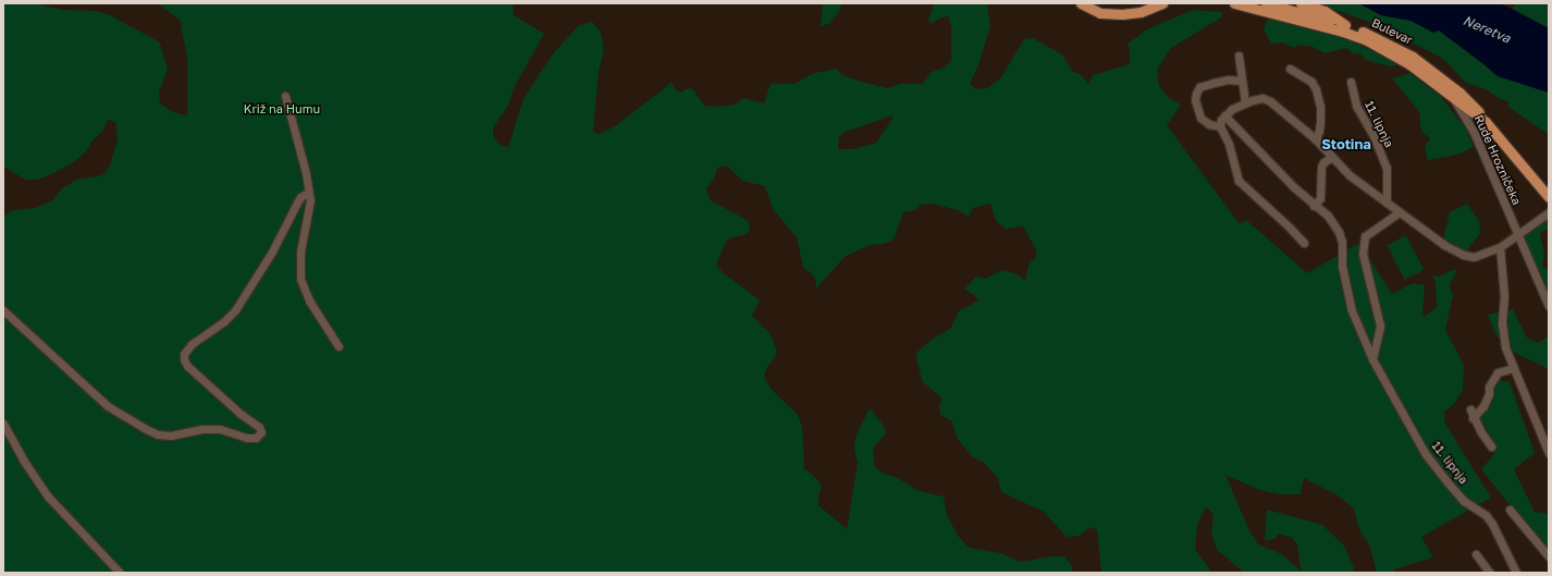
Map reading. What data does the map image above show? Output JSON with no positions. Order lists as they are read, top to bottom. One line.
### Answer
{"streets":{"main road":["Bulevar"],"street":["11. lipnja","Rude Hrozničeka"]},"districts":["Stotina"],"water":["Neretva"],"parks":["Križ na Humu"]}
